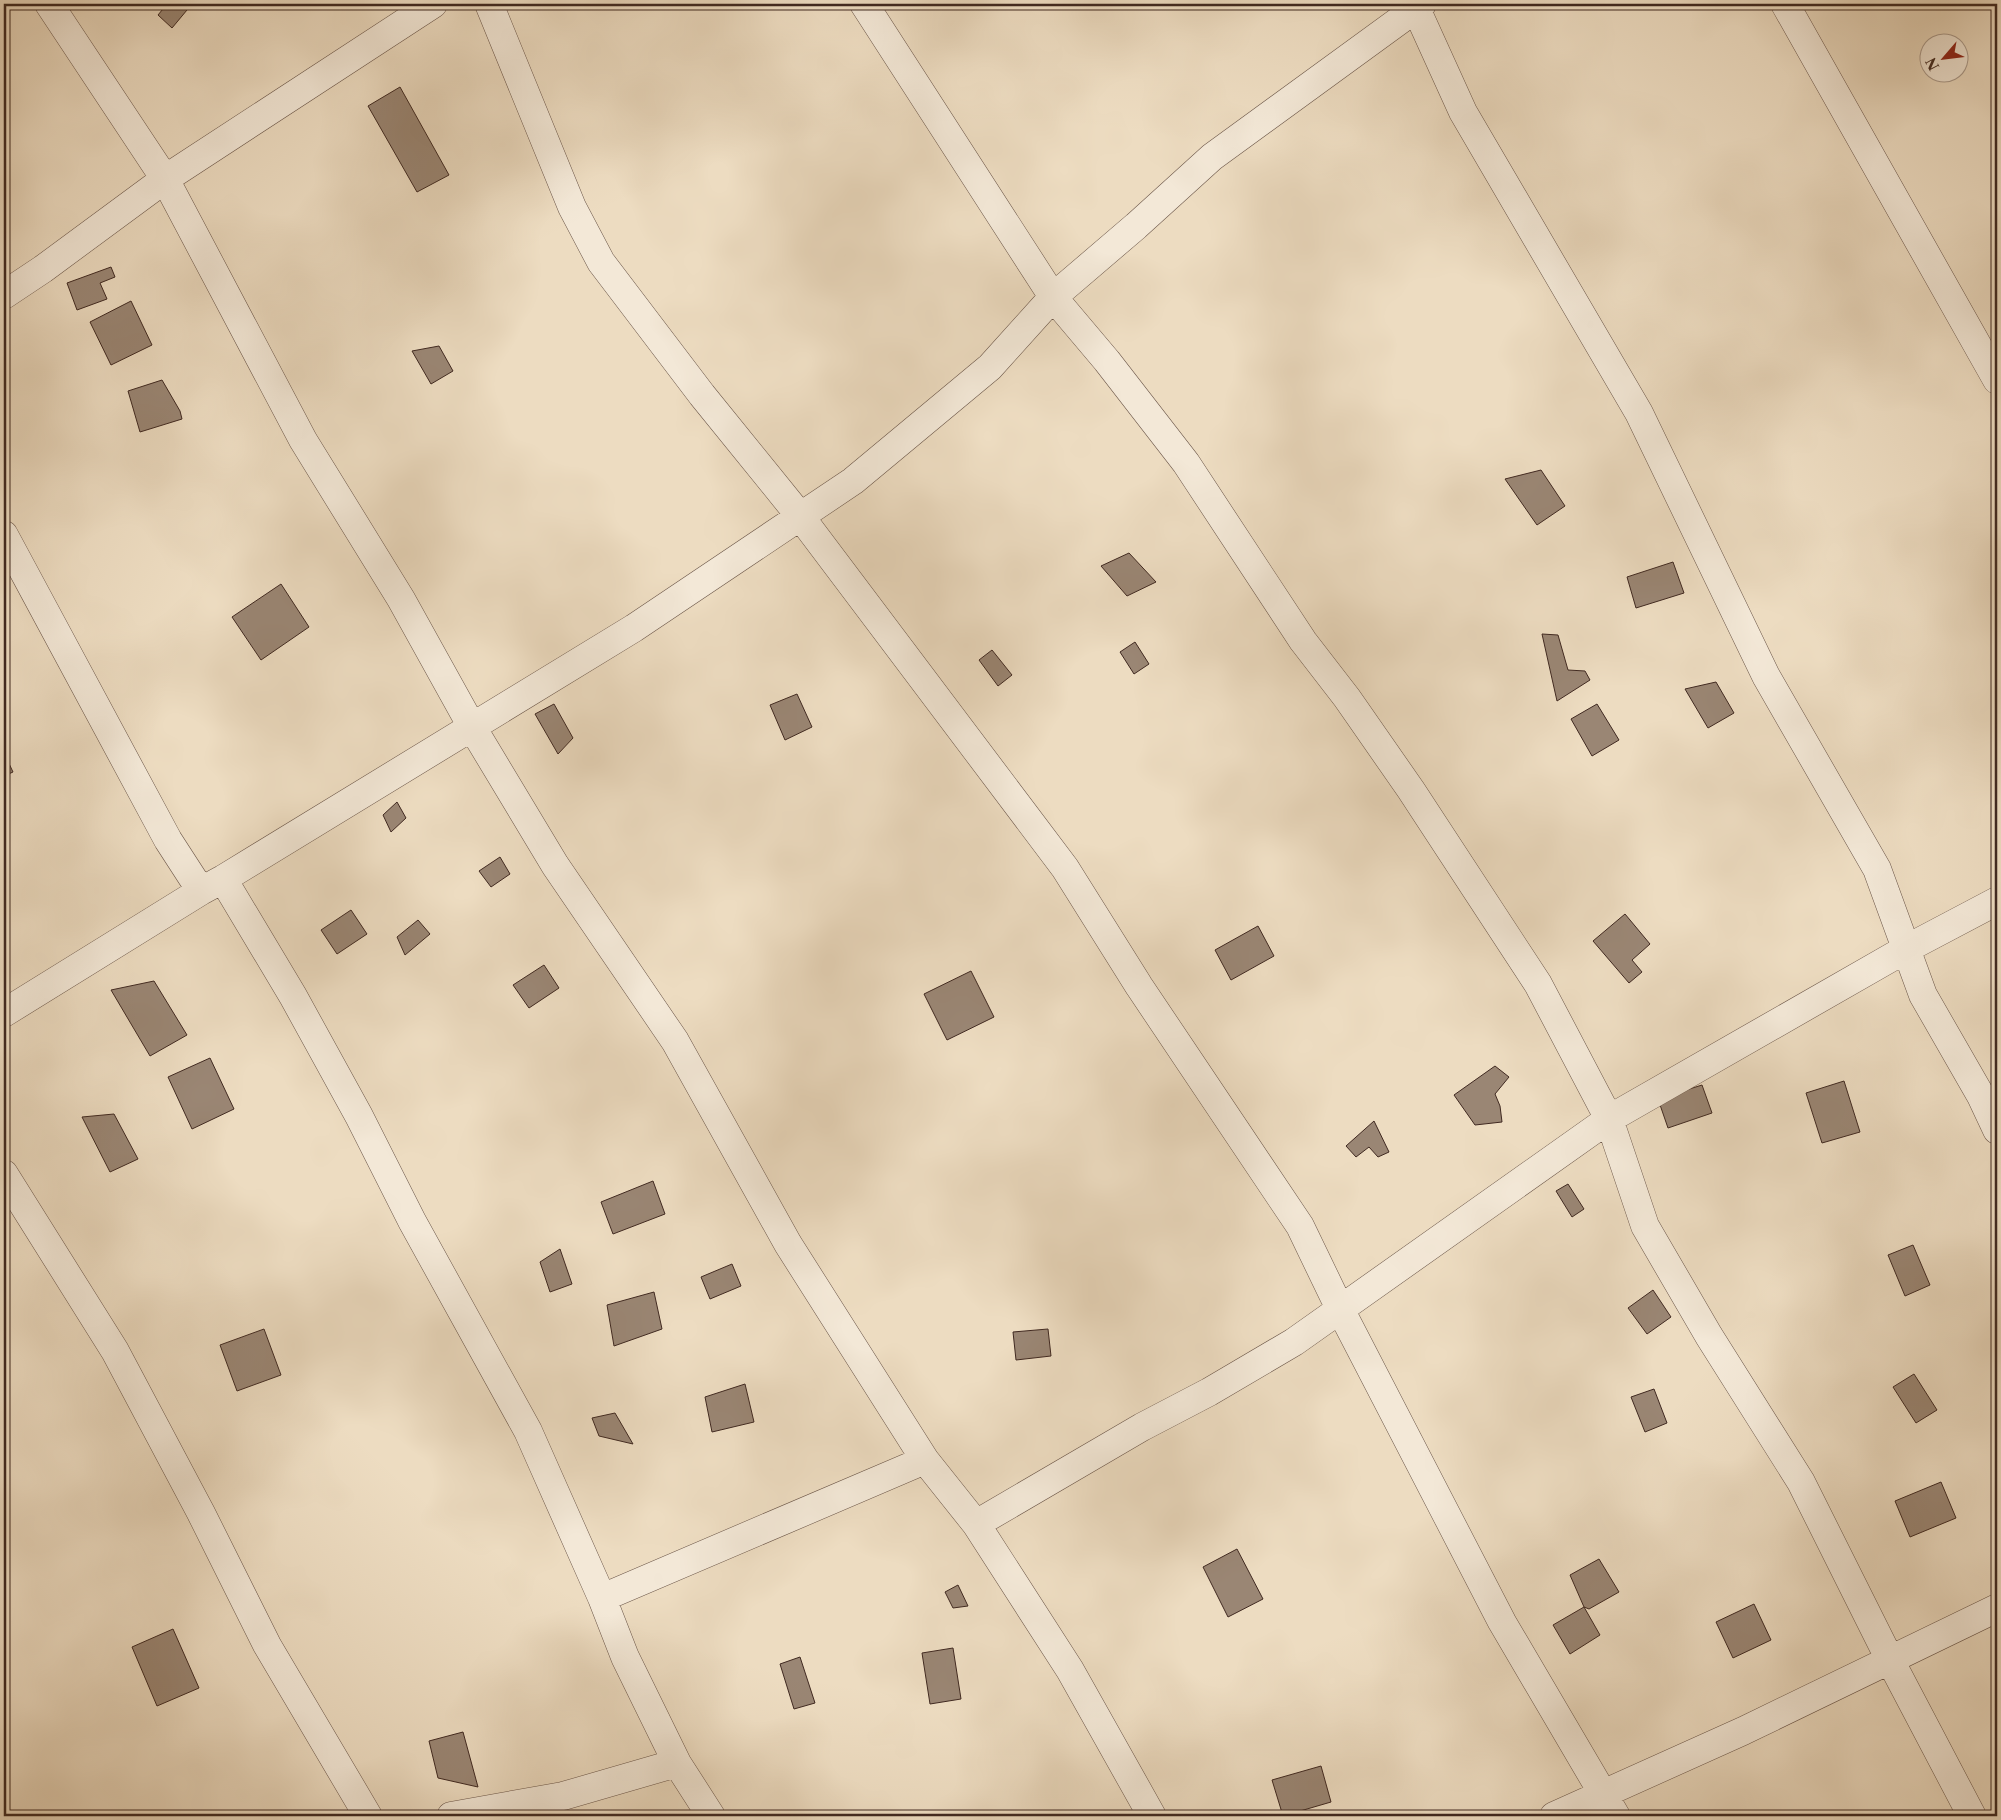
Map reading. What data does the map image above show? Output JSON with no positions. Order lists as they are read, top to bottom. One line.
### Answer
{"north":"bottom left"}
